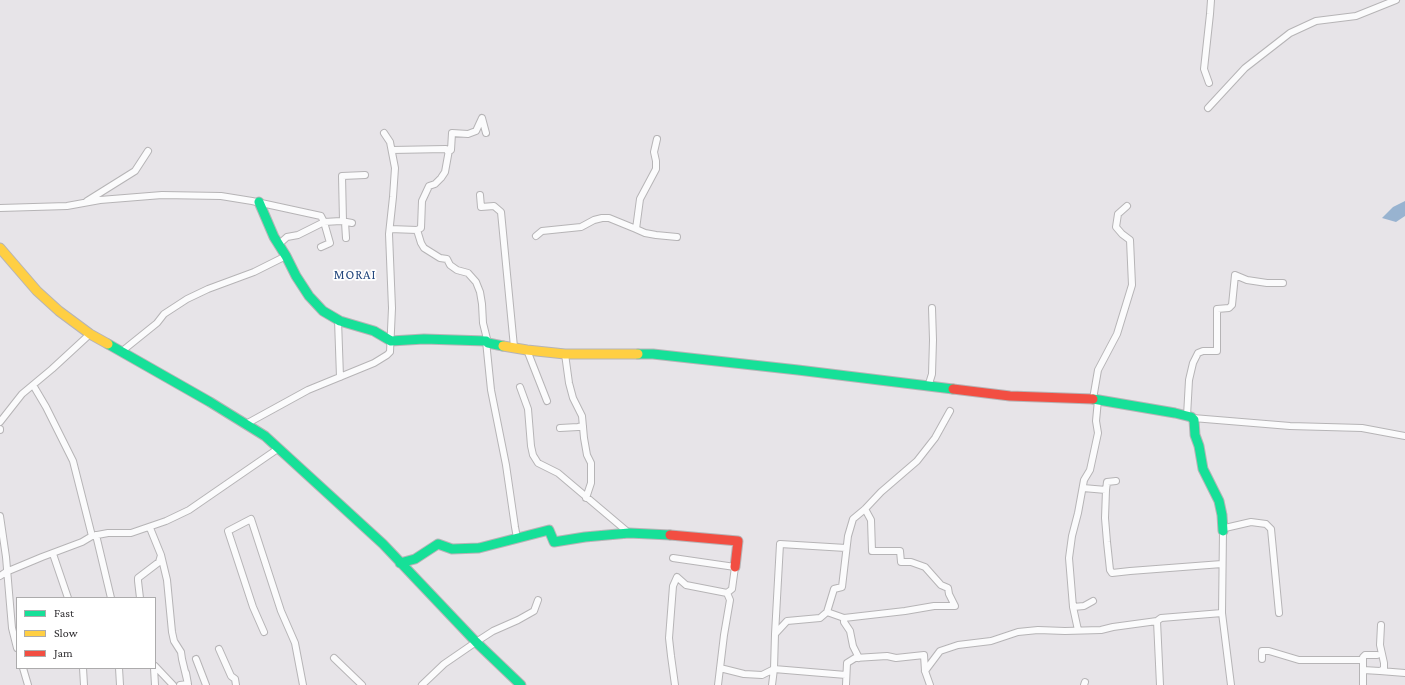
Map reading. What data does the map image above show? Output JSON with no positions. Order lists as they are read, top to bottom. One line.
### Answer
{"districts":["MORAI"],"legend":["Fast","Slow","Jam"]}
